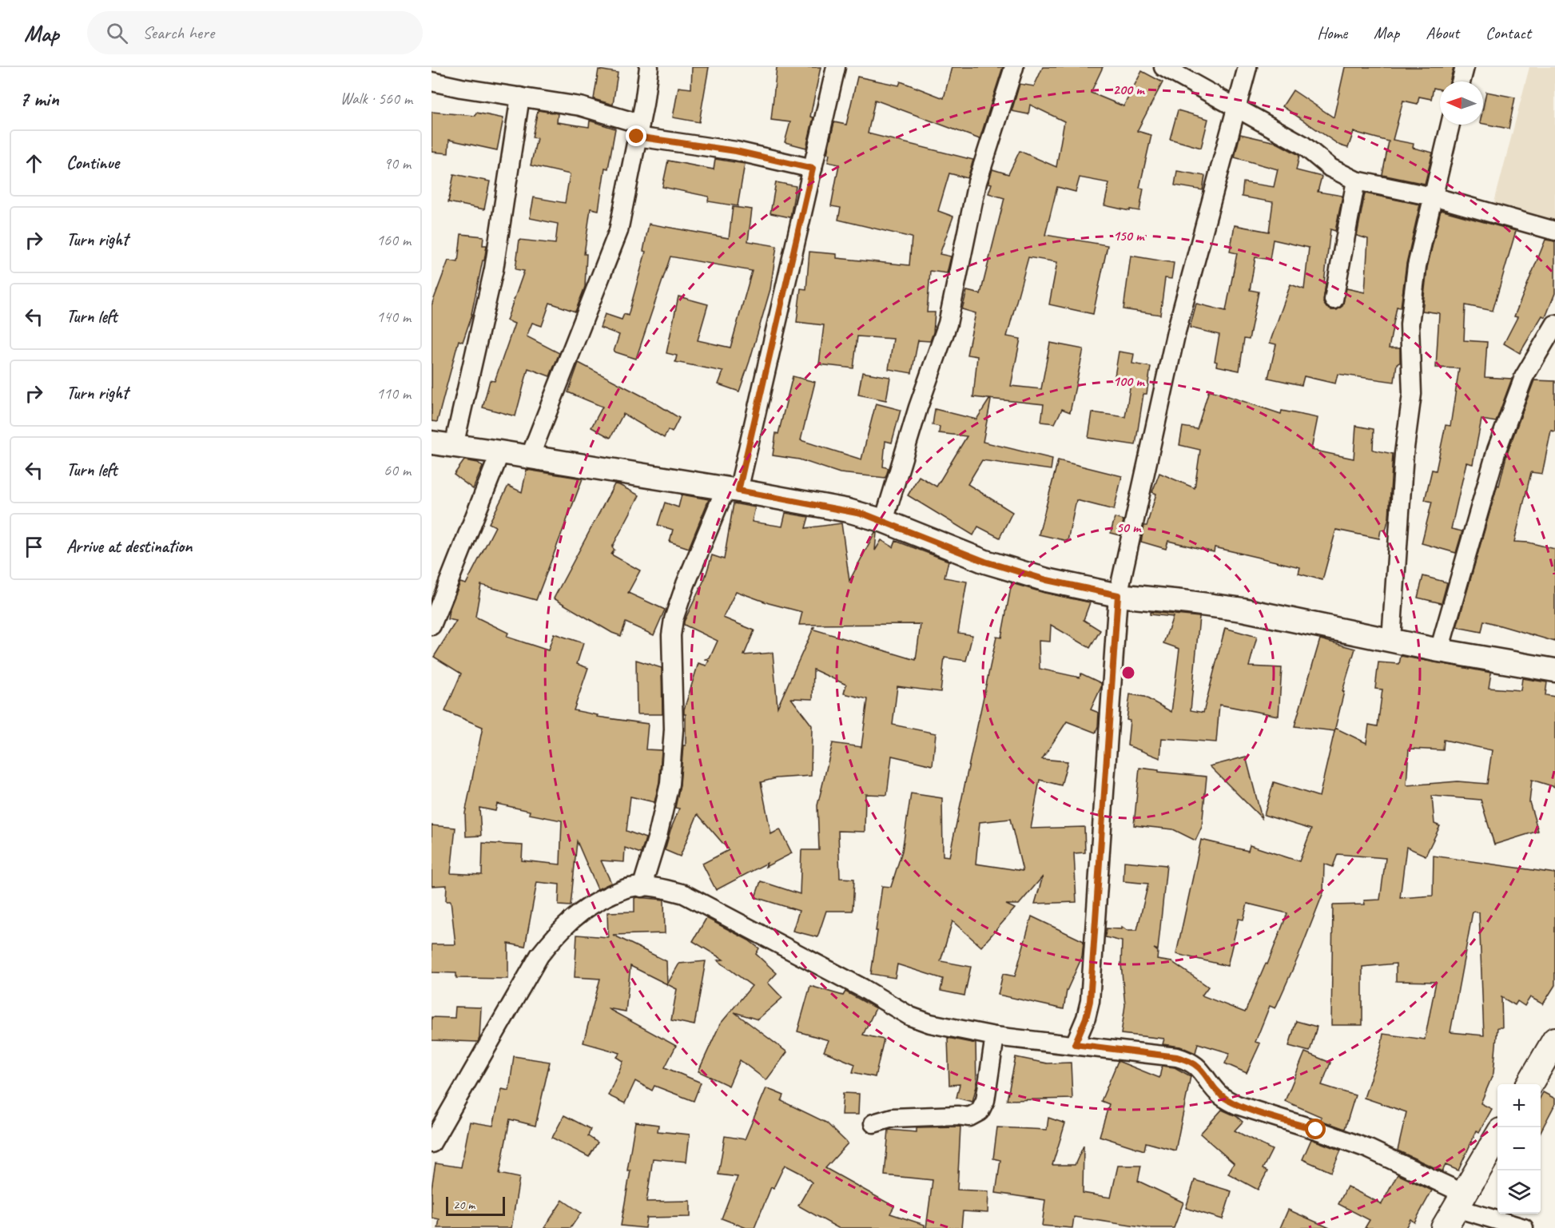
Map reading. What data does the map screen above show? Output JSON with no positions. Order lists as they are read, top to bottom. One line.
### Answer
{"scale_bar":"20 m","north":"left","page":{"header":"Map","search":"Search here","nav":["Home","Map","About","Contact"],"heading":["7 min","Walk · 560 m"],"list":[["Continue","90 m"],["Turn right","160 m"],["Turn left","140 m"],["Turn right","110 m"],["Turn left","60 m"],"Arrive at destination"],"map_buttons":["+","−"],"scale":"20 m"},"rings":["200 m","150 m","100 m","50 m"]}
